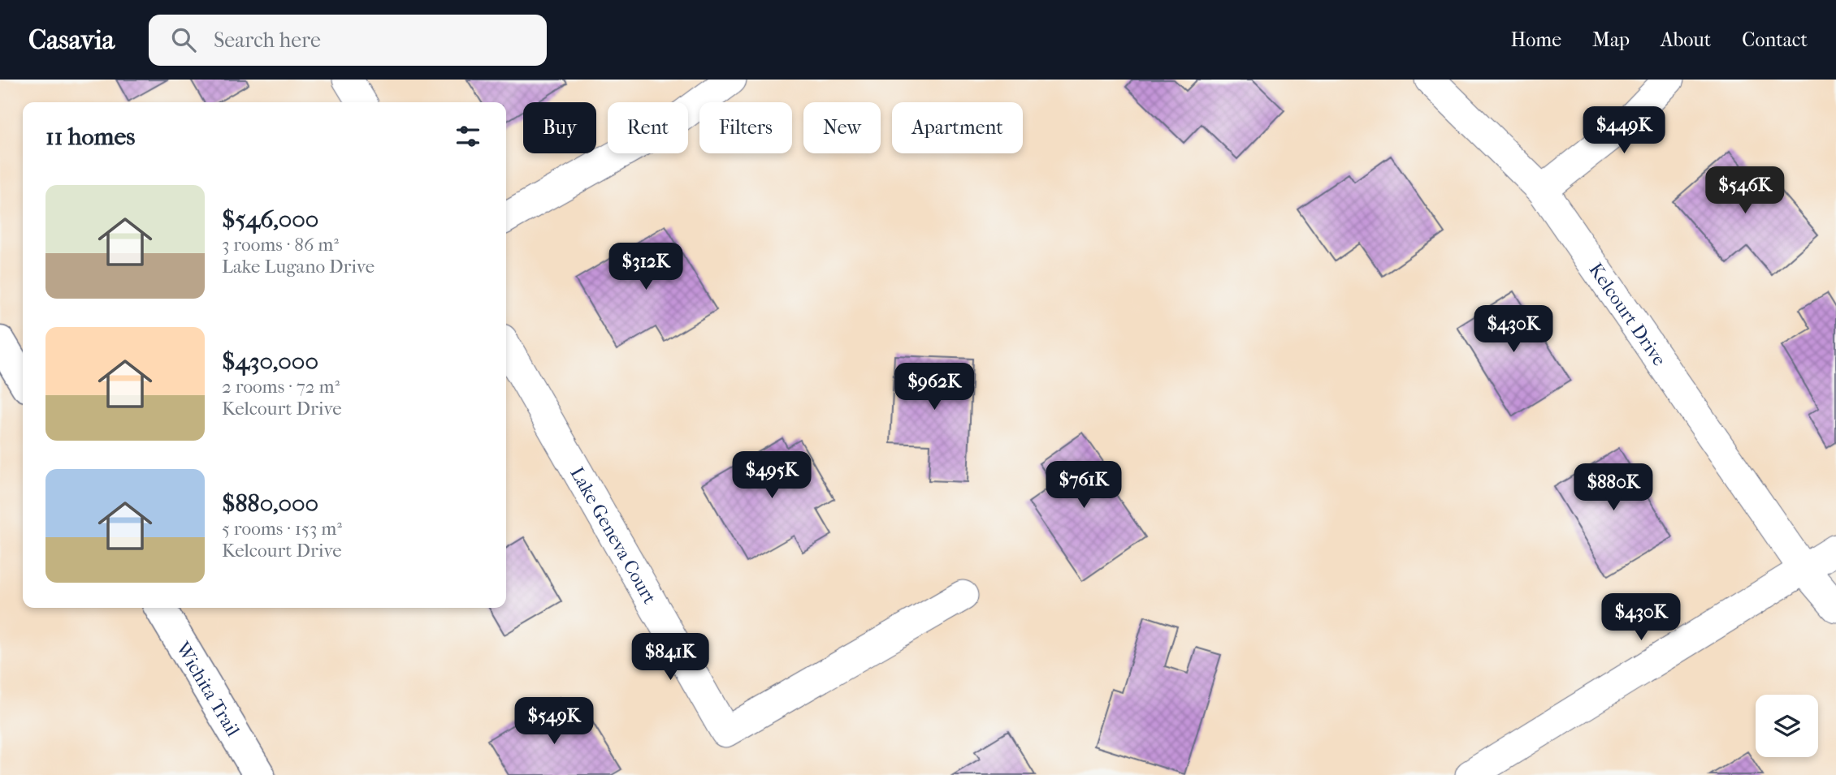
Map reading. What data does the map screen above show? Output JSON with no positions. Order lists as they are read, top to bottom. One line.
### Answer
{"streets":{"street":["Kelcourt Drive","Lake Geneva Court","Wichita Trail"]},"page":{"header":"Casavia","search":"Search here","nav":["Home","Map","About","Contact"],"chip":["Buy","Rent","Filters","New","Apartment"],"heading":"11 homes","price":["$449K","$546K","$312K","$430K","$962K","$495K","$761K","$880K","$430K","$841K","$549K"],"list":[{"name":"$546,000","note":"3 rooms · 86 m² · Lake Lugano Drive"},{"name":"$430,000","note":"2 rooms · 72 m² · Kelcourt Drive"},{"name":"$880,000","note":"5 rooms · 153 m² · Kelcourt Drive"}]}}
